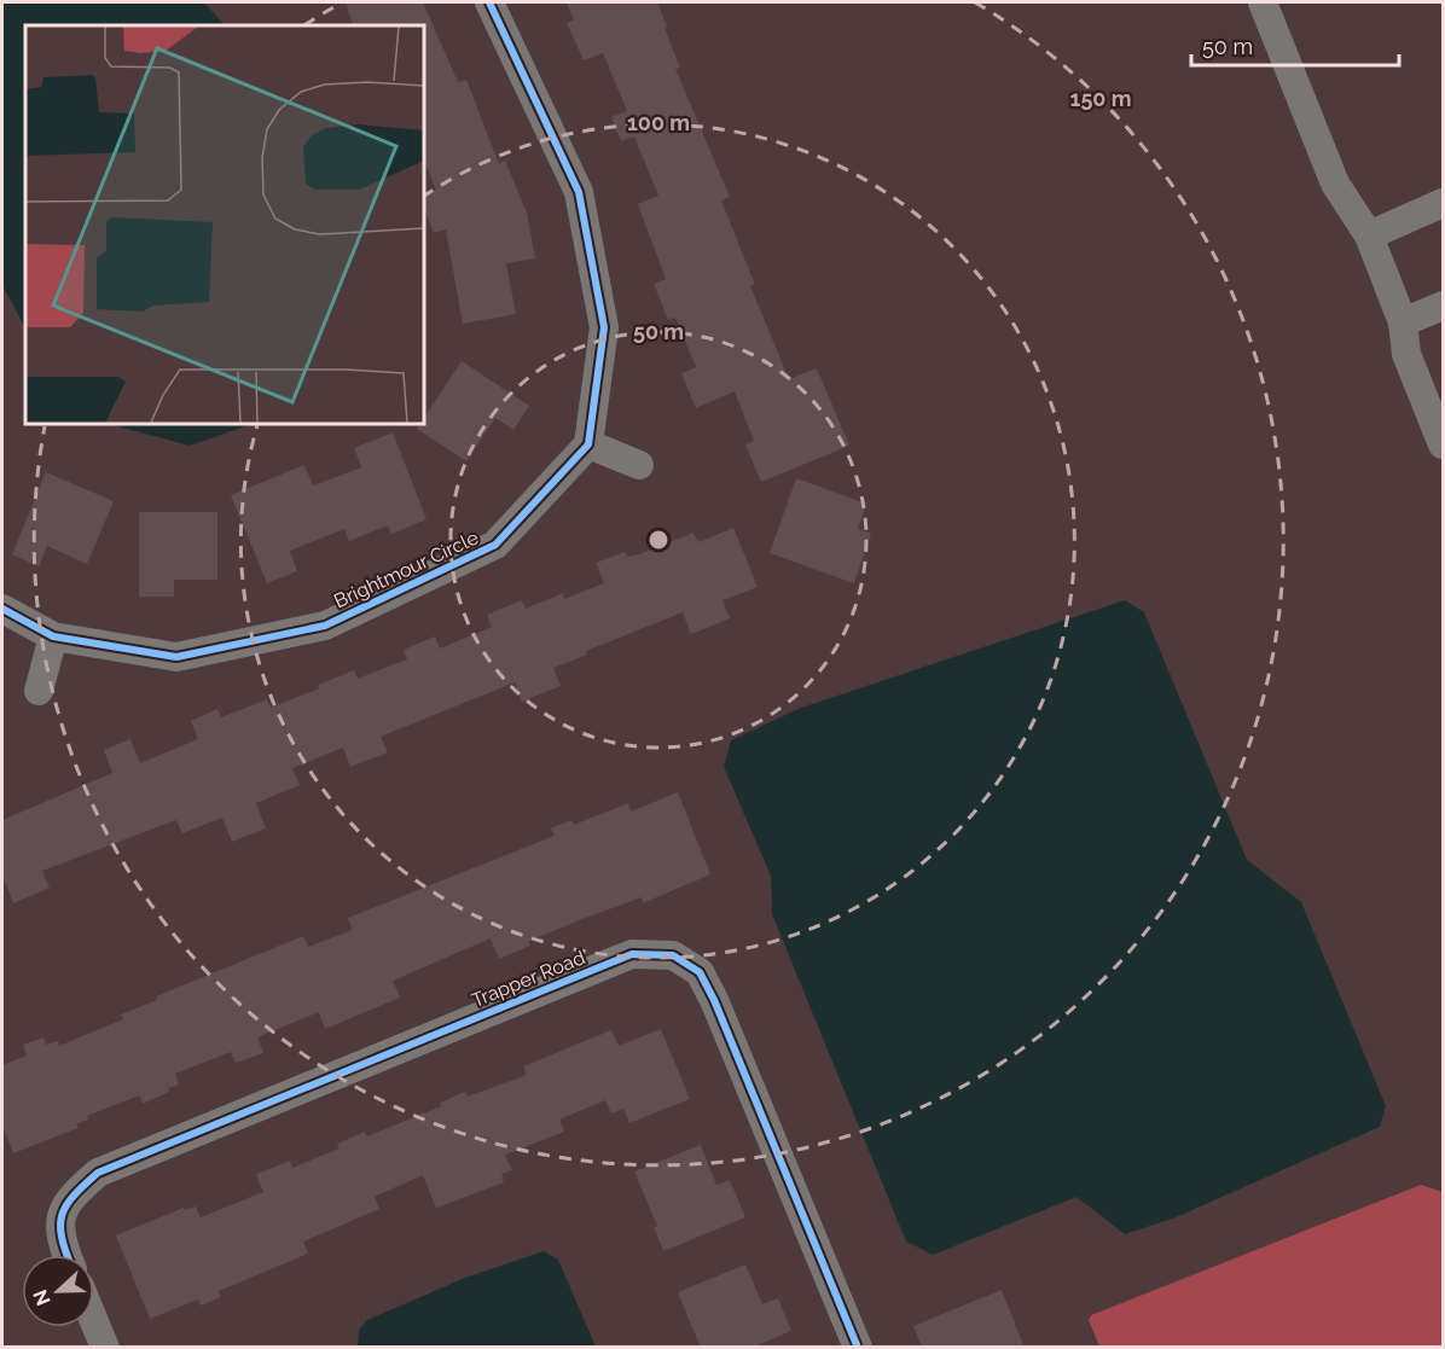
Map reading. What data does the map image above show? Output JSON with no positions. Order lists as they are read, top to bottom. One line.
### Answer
{"streets":{"street":["Brightmour Circle","Trapper Road"]},"scale_bar":"50 m","north":"left","rings":["150 m","100 m","50 m"]}
